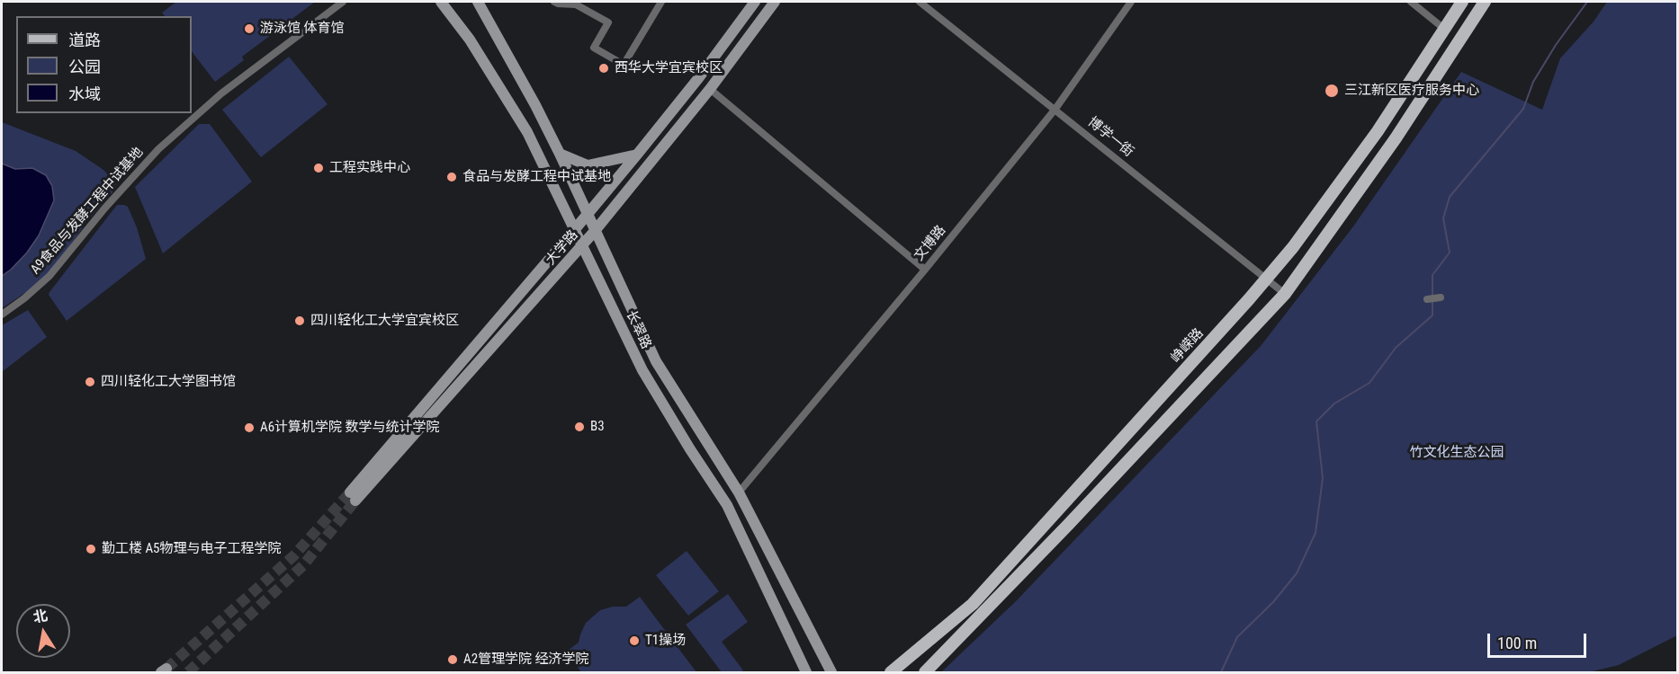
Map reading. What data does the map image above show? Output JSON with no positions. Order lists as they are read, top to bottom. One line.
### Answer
{"streets":{"main road":["大学路","长翠路","峥嵘路"],"street":["博学一街","A9食品与发酵工程中试基地","文博路"]},"crossings":[["博学一街","文博路"],["博学一街","峥嵘路"],["文博路","长翠路"],["大学路","长翠路"]],"parks":["竹文化生态公园"],"places":["游泳馆 体育馆","西华大学宜宾校区","三江新区医疗服务中心","工程实践中心","食品与发酵工程中试基地","四川轻化工大学宜宾校区","四川轻化工大学图书馆","B3","A6计算机学院 数学与统计学院","勤工楼 A5物理与电子工程学院","T1操场","A2管理学院 经济学院"],"legend":["道路","公园","水域"],"scale_bar":"100 m","north":"top"}
